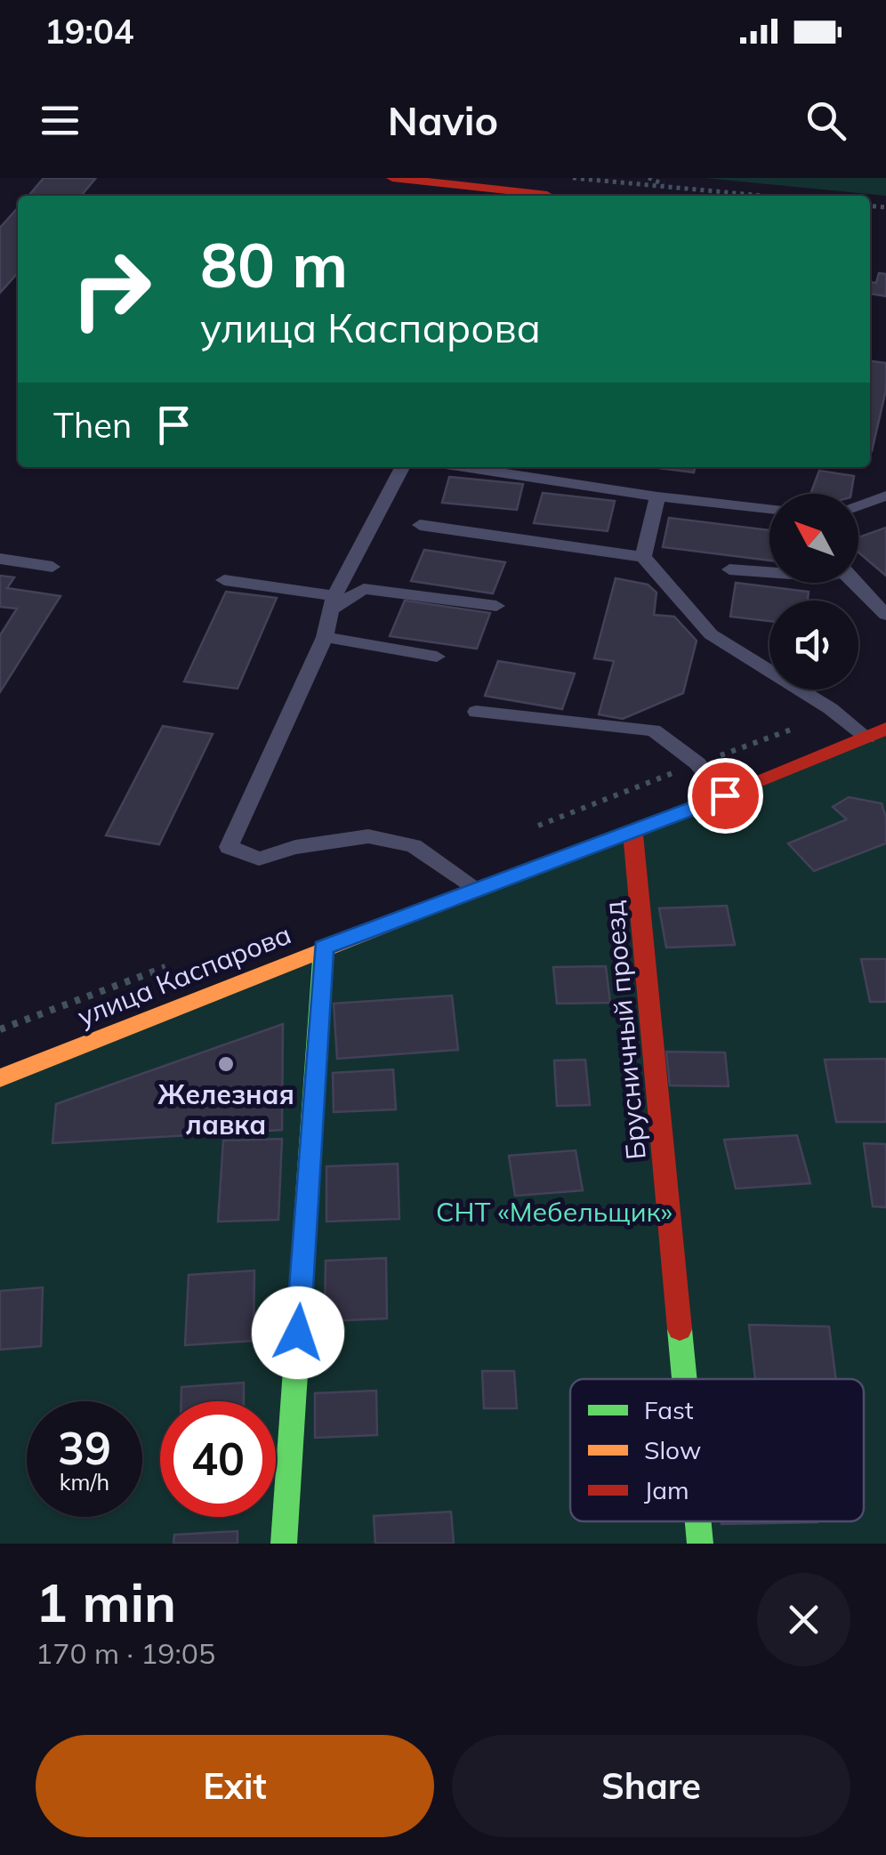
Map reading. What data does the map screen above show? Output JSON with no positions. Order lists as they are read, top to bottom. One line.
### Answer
{"streets":{"street":["улица Каспарова","Брусничный проезд"]},"crossings":[["улица Каспарова","Брусничный проезд"]],"parks":["СНТ «Мебельщик»"],"places":["Железная лавка"],"legend":["Fast","Slow","Jam"],"north":"top left","page":{"status":"19:04","header":"Navio","turn":["80 m","улица Каспарова"],"then":"Then","speed":"39 km/h","limit":"40","heading":["1 min","170 m · 19:05"],"buttons":["Exit","Share"]}}
